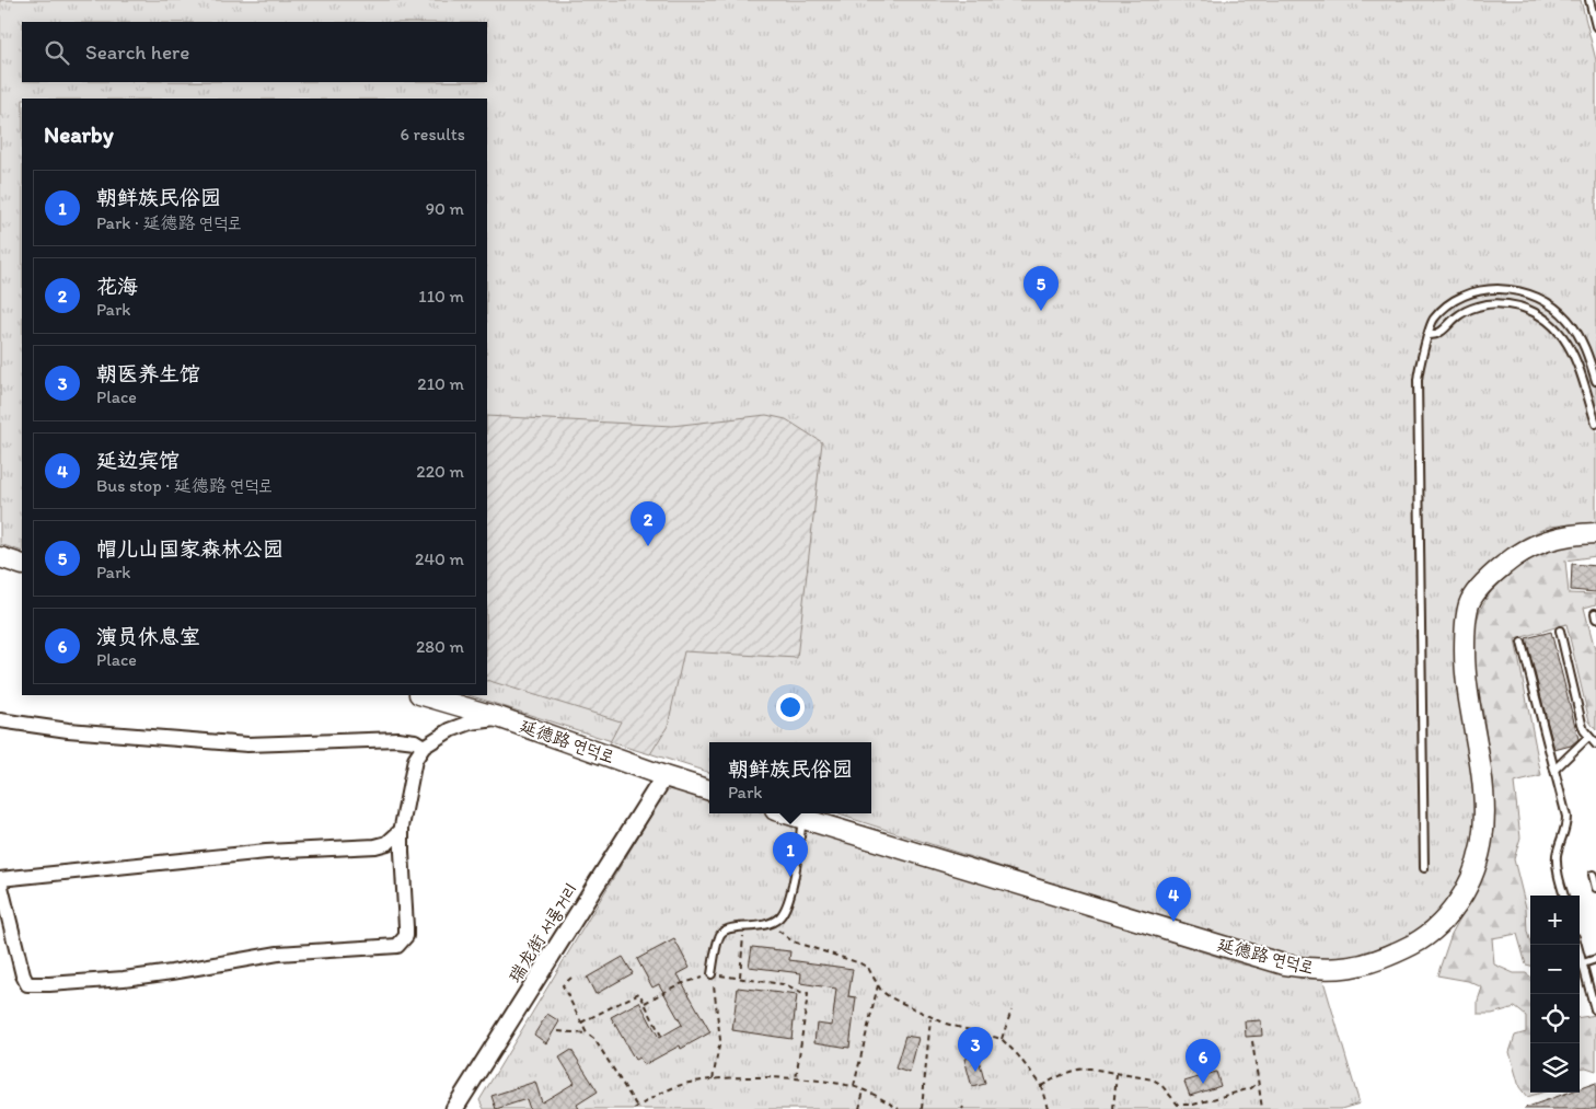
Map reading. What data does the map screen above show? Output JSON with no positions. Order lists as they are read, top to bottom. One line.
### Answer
{"streets":{"main road":["延德路 연덕로"],"street":["瑞龙街 서룡거리"]},"crossings":[["延德路 연덕로","瑞龙街 서룡거리"]],"page":{"search":"Search here","heading":["Nearby","6 results"],"list":[{"mark":"1","name":"朝鲜族民俗园","note":"Park · 延德路 연덕로","value":"90 m"},{"mark":"2","name":"花海","note":"Park","value":"110 m"},{"mark":"3","name":"朝医养生馆","note":"Place","value":"210 m"},{"mark":"4","name":"延边宾馆","note":"Bus stop · 延德路 연덕로","value":"220 m"},{"mark":"5","name":"帽儿山国家森林公园","note":"Park","value":"240 m"},{"mark":"6","name":"演员休息室","note":"Place","value":"280 m"}],"pins":["5","2","1","4","3","6"],"popup":["朝鲜族民俗园","Park"],"map_buttons":["+","−"]}}
